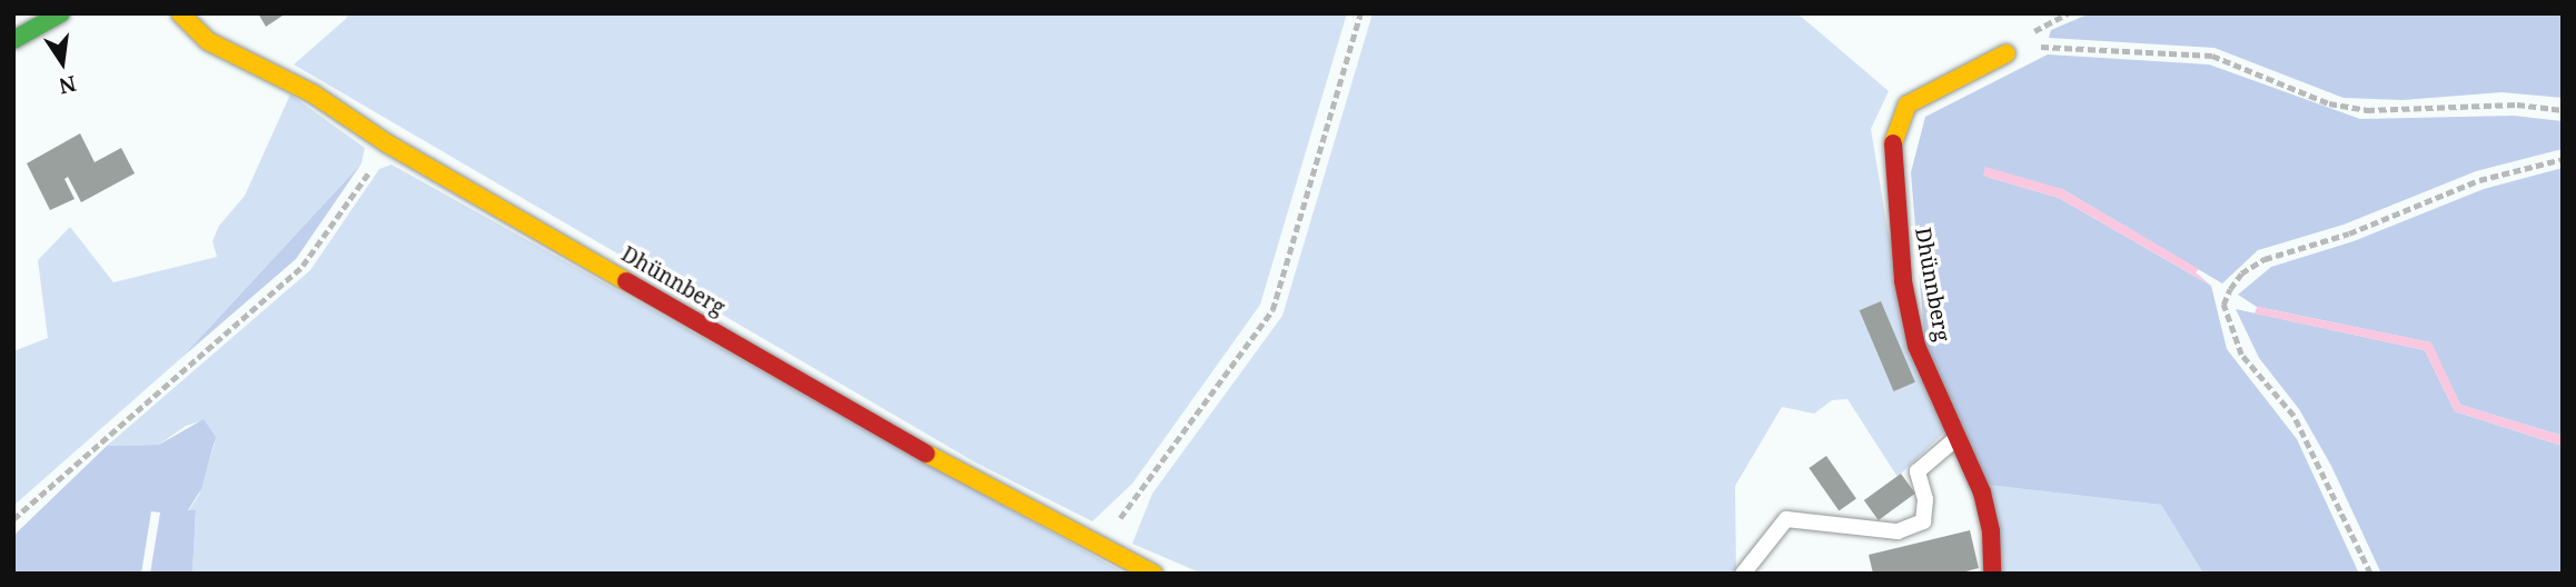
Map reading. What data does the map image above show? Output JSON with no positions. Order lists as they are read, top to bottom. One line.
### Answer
{"streets":{"street":["Dhünnberg"]},"north":"bottom"}
